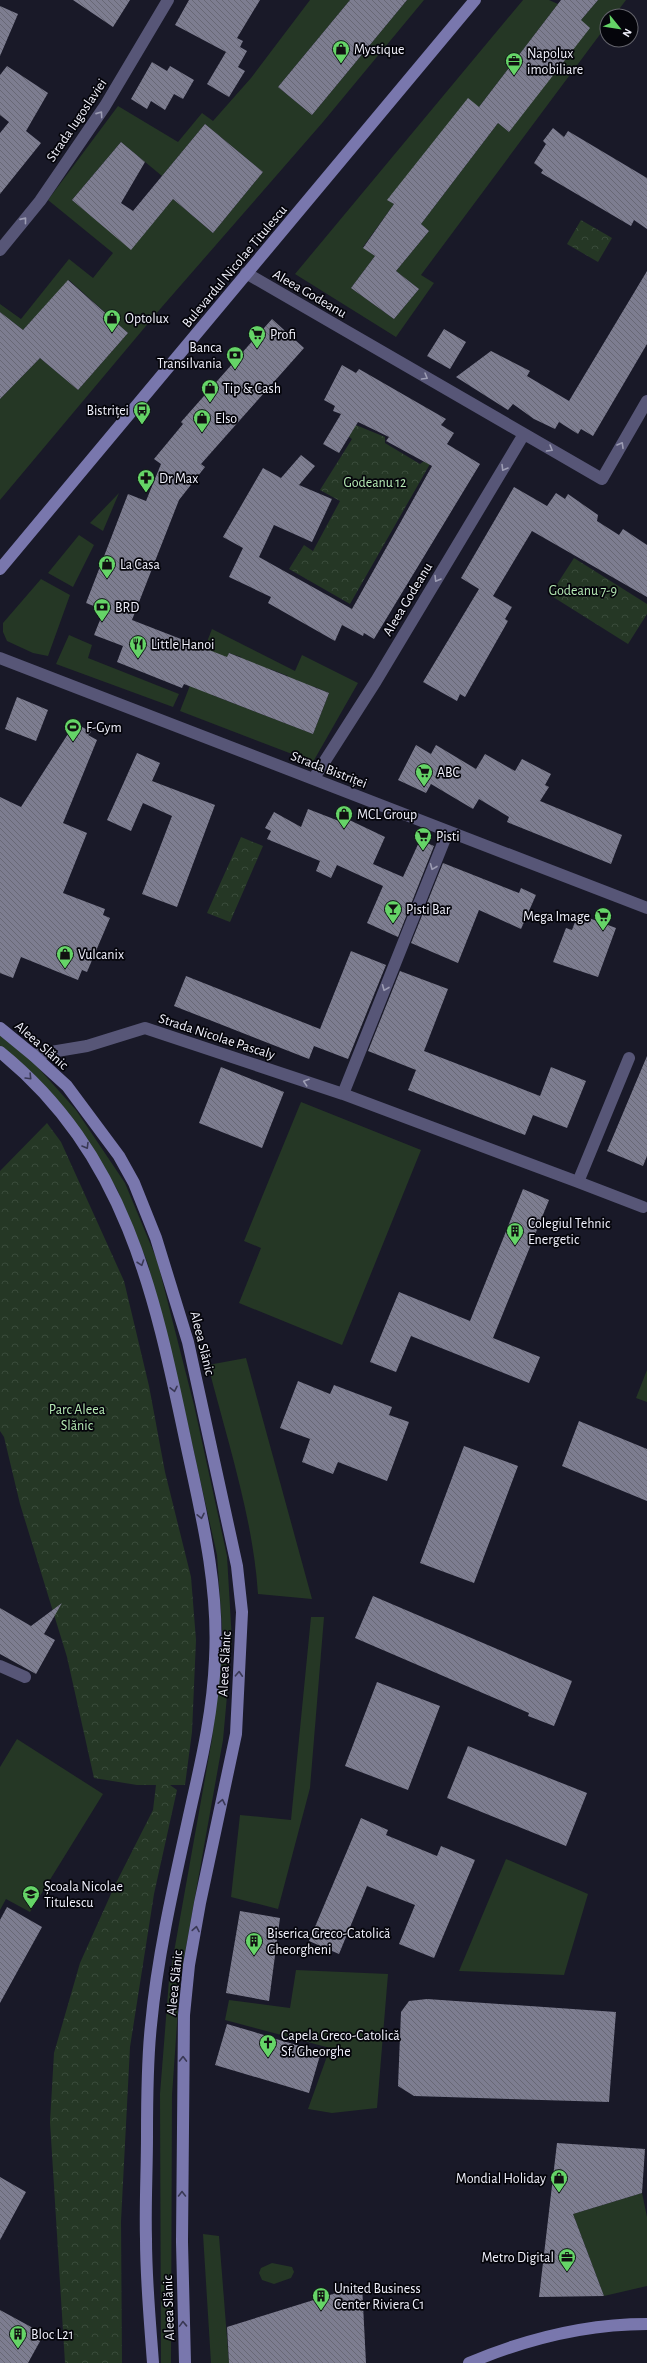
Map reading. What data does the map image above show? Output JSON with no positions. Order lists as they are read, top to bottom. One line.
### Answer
{"streets":{"main road":["Bulevardul Nicolae Titulescu","Aleea Slănic"],"street":["Strada Iugoslaviei","Aleea Godeanu","Strada Bistriței","Strada Nicolae Pascaly"]},"crossings":[["Bulevardul Nicolae Titulescu","Aleea Godeanu"],["Aleea Godeanu","Strada Bistriței"],["Strada Nicolae Pascaly","Aleea Slănic"]],"one_way":["Strada Iugoslaviei","Strada Nicolae Pascaly"],"parks":["Godeanu 12","Godeanu 7-9","Parc Aleea Slănic"],"places":{"shop":["Mystique","Optolux","Tip & Cash","Elso","La Casa","MCL Group","Vulcanix","Mondial Holiday"],"office":["Napolux imobiliare","Metro Digital"],"supermarket":["Profi","ABC","Pisti","Mega Image"],"bank":["Banca Transilvania","BRD"],"bus stop":["Bistriței"],"pharmacy":["Dr Max"],"restaurant":["Little Hanoi"],"sports":["F-Gym"],"bar":["Pisti Bar"],"building":["Colegiul Tehnic Energetic","Biserica Greco-Catolică Gheorgheni","United Business Center Riviera C1","Bloc L21"],"school or university":["Școala Nicolae Titulescu"],"church":["Capela Greco-Catolică Sf. Gheorghe"]},"north":"bottom right"}
